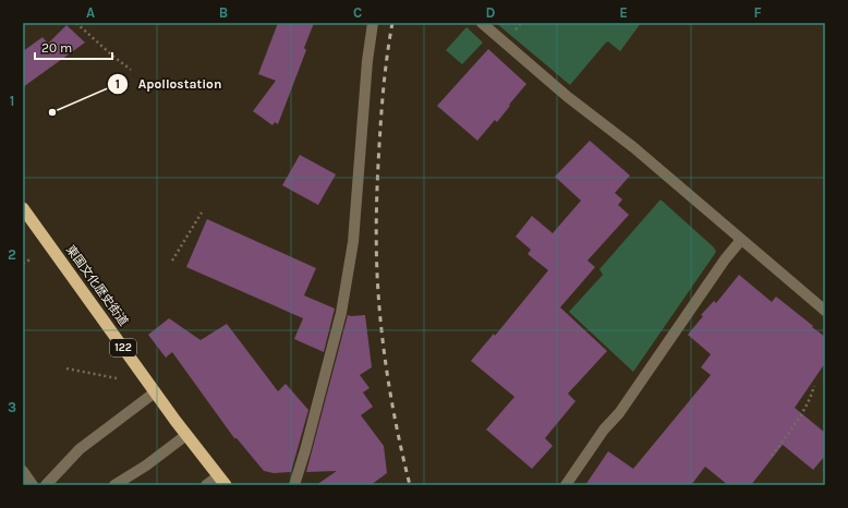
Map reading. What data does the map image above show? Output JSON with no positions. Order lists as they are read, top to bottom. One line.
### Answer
{"streets":{"highway":["東国文化歴史街道","122"]},"places":["Apollostation"],"scale_bar":"20 m","grid":{"columns":["A","B","C","D","E","F"],"rows":["1","2","3"]}}
